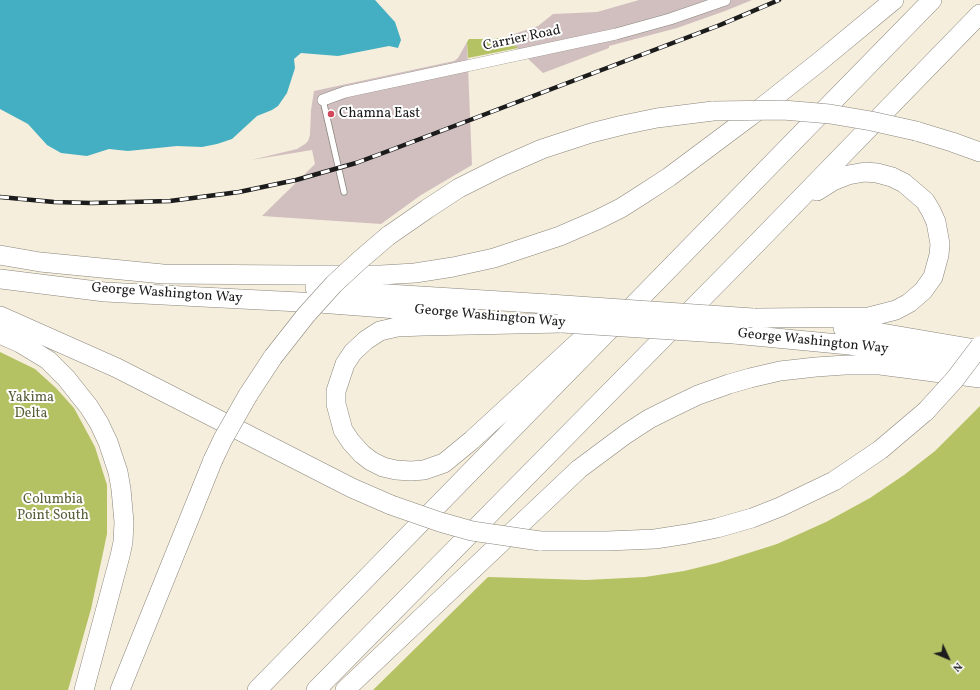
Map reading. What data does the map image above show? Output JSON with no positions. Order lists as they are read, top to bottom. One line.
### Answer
{"streets":{"highway":["George Washington Way"],"street":["Carrier Road"]},"parks":["Yakima Delta","Columbia Point South"],"places":["Chamna East"],"north":"bottom right"}
